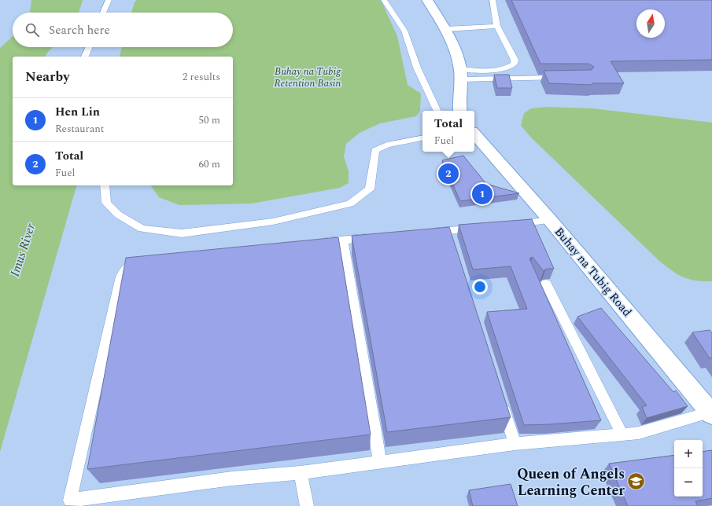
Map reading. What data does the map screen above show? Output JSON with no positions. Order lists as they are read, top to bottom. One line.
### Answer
{"streets":{"main road":["Buhay na Tubig Road"]},"water":["Buhay na Tubig Retention Basin","Imus River"],"places":{"school or university":["Queen of Angels Learning Center"]},"north":"top","page":{"search":"Search here","heading":["Nearby","2 results"],"list":[{"mark":"1","name":"Hen Lin","note":"Restaurant","value":"50 m"},{"mark":"2","name":"Total","note":"Fuel","value":"60 m"}],"popup":["Total","Fuel"],"pins":["2","1"],"map_buttons":["+","−"]}}
